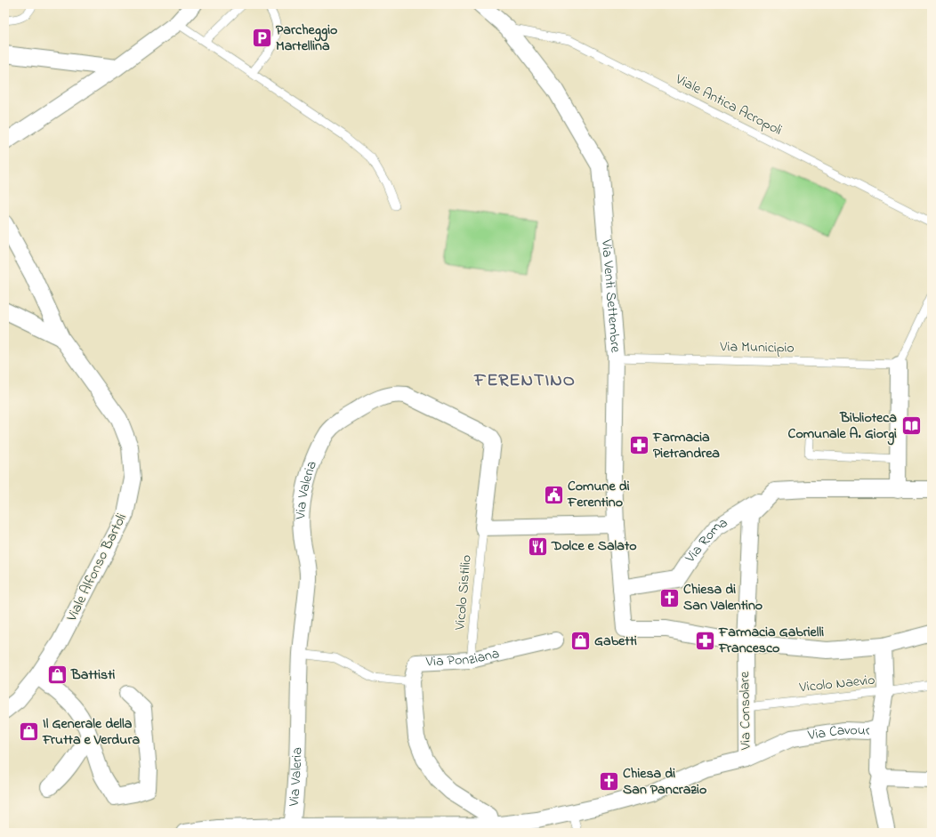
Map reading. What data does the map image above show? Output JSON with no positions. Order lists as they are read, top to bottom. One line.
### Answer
{"streets":{"street":["Via Venti Settembre","Via Valeria","Via Roma","Viale Alfonso Bartoli","Via Ponziana","Via Consolare","Via Cavour"],"lane":["Viale Antica Acropoli","Via Municipio","Vicolo Sistilio","Vicolo Naevio"]},"crossings":[["Viale Antica Acropoli","Via Venti Settembre"],["Via Venti Settembre","Via Municipio"],["Via Venti Settembre","Via Roma"],["Via Venti Settembre","Via Consolare"],["Via Valeria","Vicolo Sistilio"],["Via Valeria","Via Consolare"],["Via Roma","Via Consolare"],["Vicolo Sistilio","Via Ponziana"],["Via Ponziana","Via Consolare"],["Vicolo Naevio","Via Consolare"],["Via Consolare","Via Cavour"]],"districts":["FERENTINO"],"places":{"parking":["Parcheggio Martellina"],"library":["Biblioteca Comunale A. Giorgi"],"pharmacy":["Farmacia Pietrandrea","Farmacia Gabrielli Francesco"],"public building":["Comune di Ferentino"],"restaurant":["Dolce e Salato"],"church":["Chiesa di San Valentino","Chiesa di San Pancrazio"],"shop":["Gabetti","Battisti","Il Generale della Frutta e Verdura"]}}
